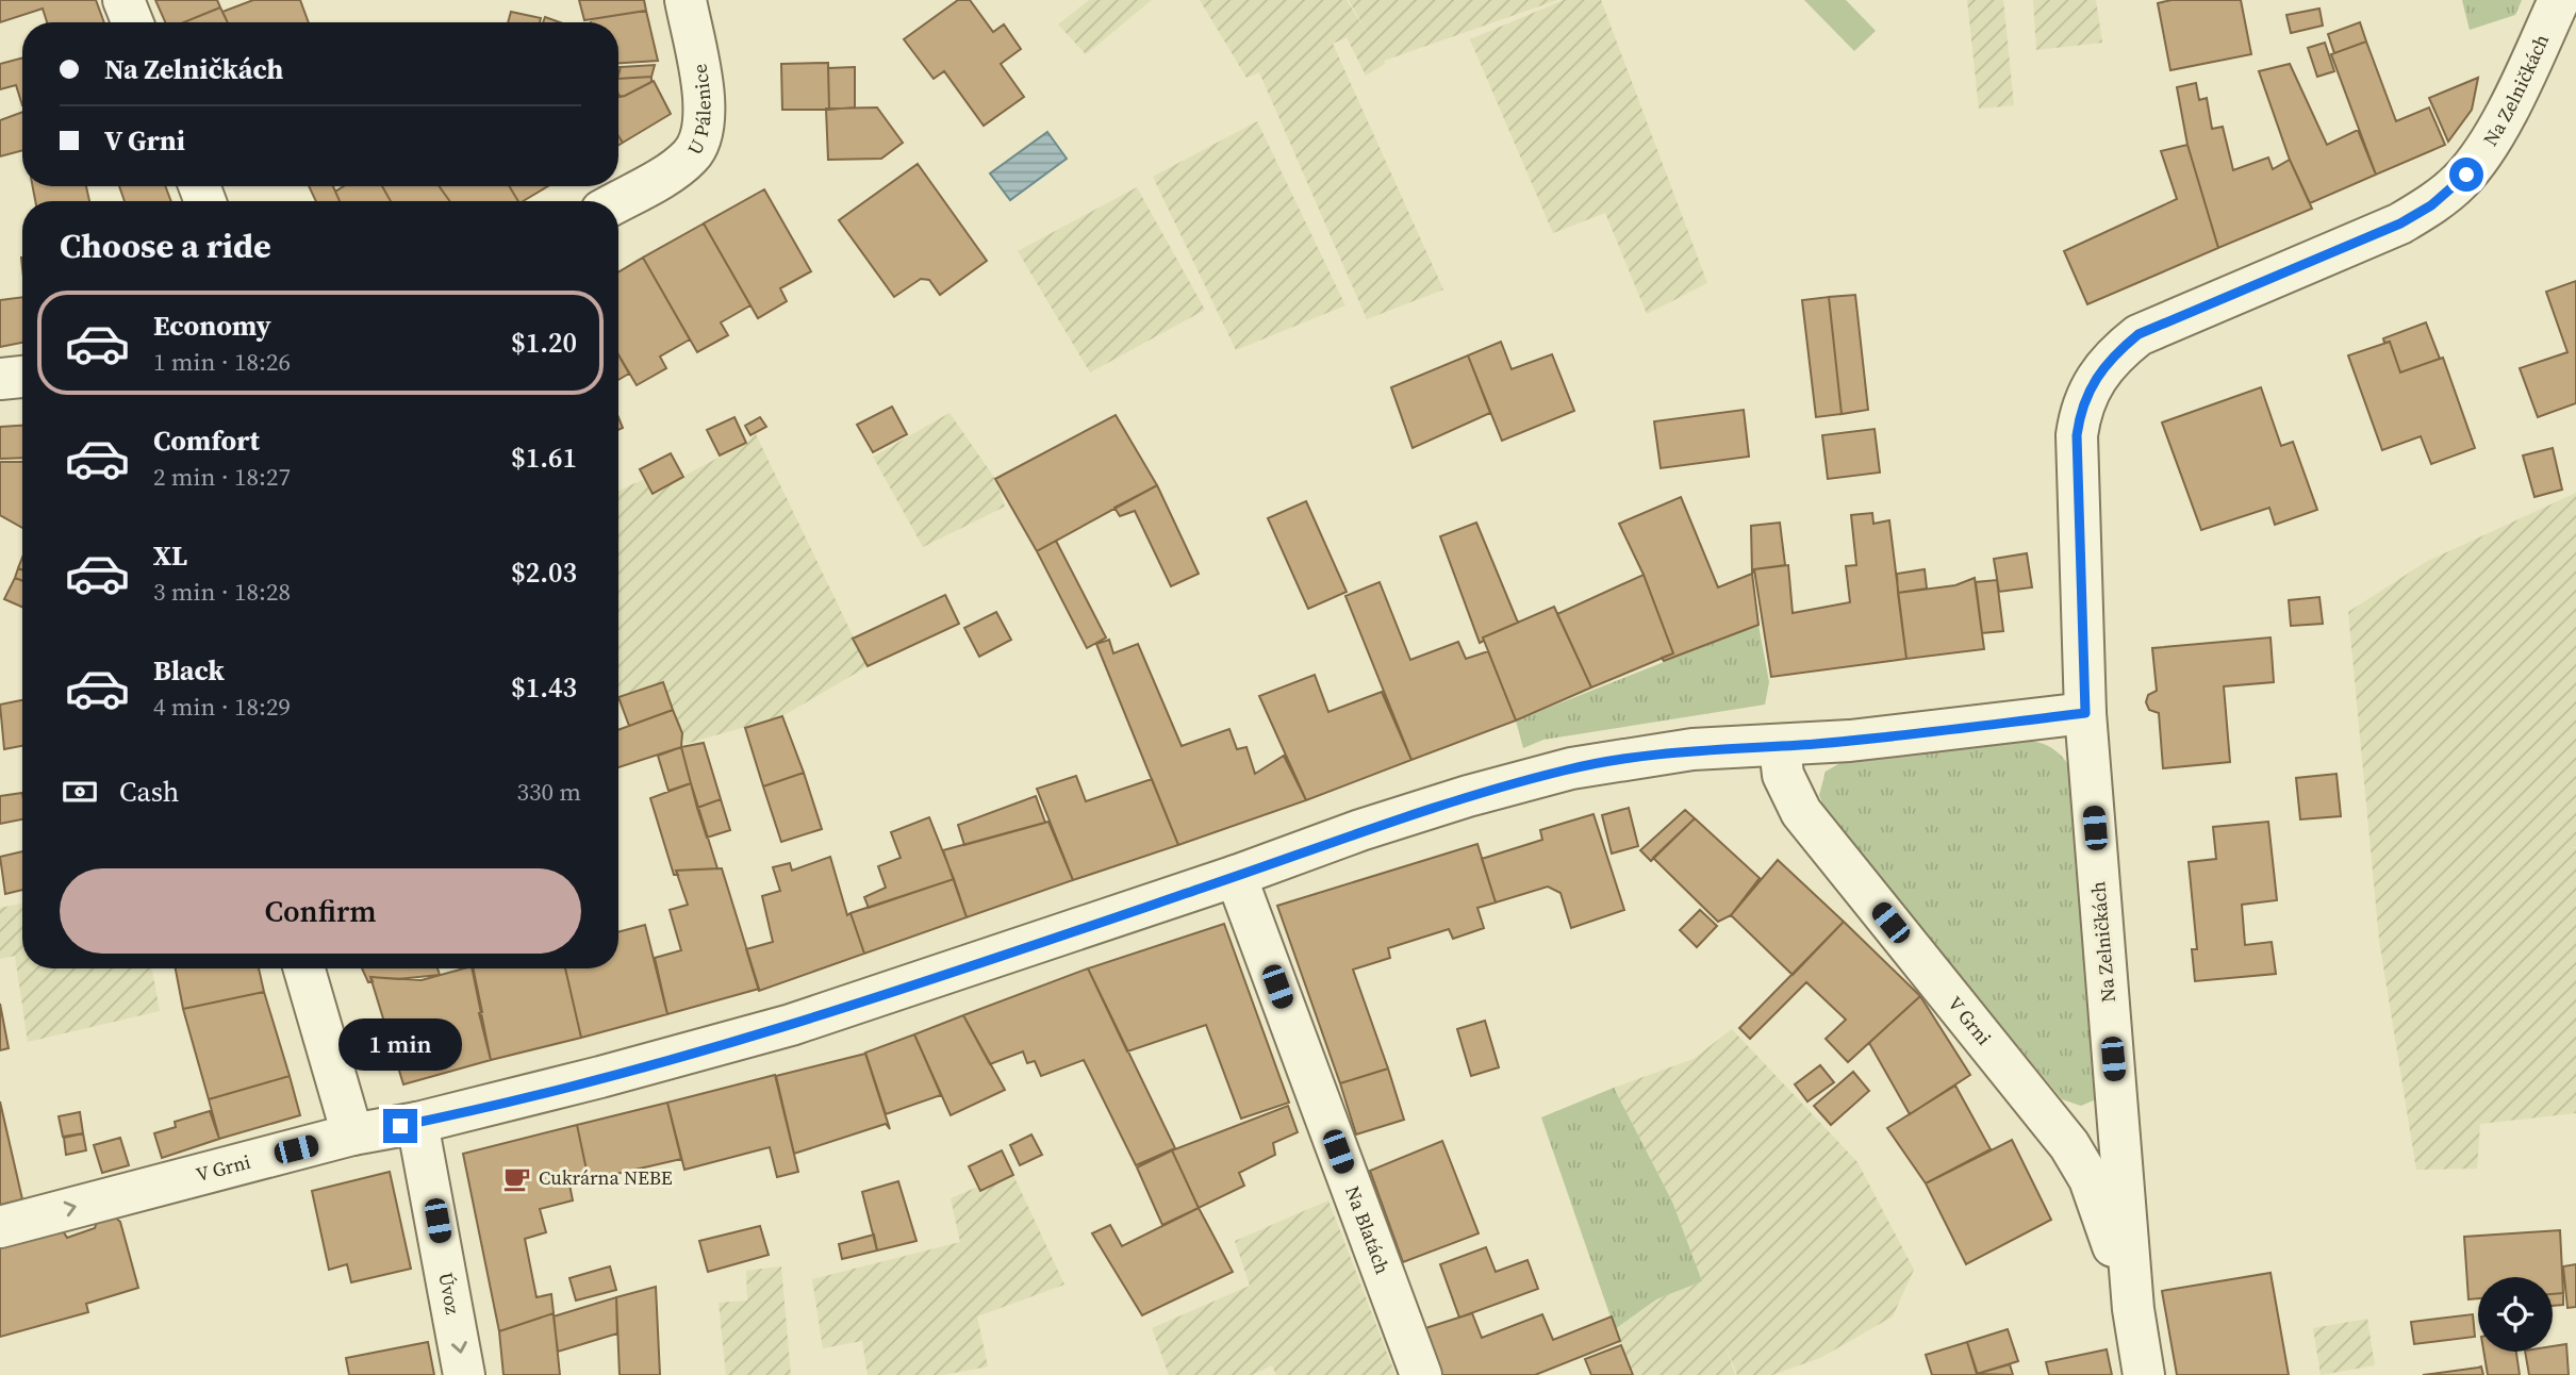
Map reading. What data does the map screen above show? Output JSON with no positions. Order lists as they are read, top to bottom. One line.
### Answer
{"streets":{"street":["Na Zelničkách","U Pálenice","V Grni","Na Blatách","Úvoz"]},"crossings":[["Na Zelničkách","V Grni"],["V Grni","Na Blatách"],["V Grni","Úvoz"]],"one_way":["Úvoz"],"places":{"cafe":["Cukrárna NEBE"]},"page":{"banner":["Na Zelničkách","V Grni"],"heading":"Choose a ride","list":[{"name":"Economy","note":"1 min · 18:26","value":"$1.20"},{"name":"Comfort","note":"2 min · 18:27","value":"$1.61"},{"name":"XL","note":"3 min · 18:28","value":"$2.03"},{"name":"Black","note":"4 min · 18:29","value":"$1.43"}],"pay":["Cash","330 m"],"buttons":"Confirm","bubble":"1 min"}}
